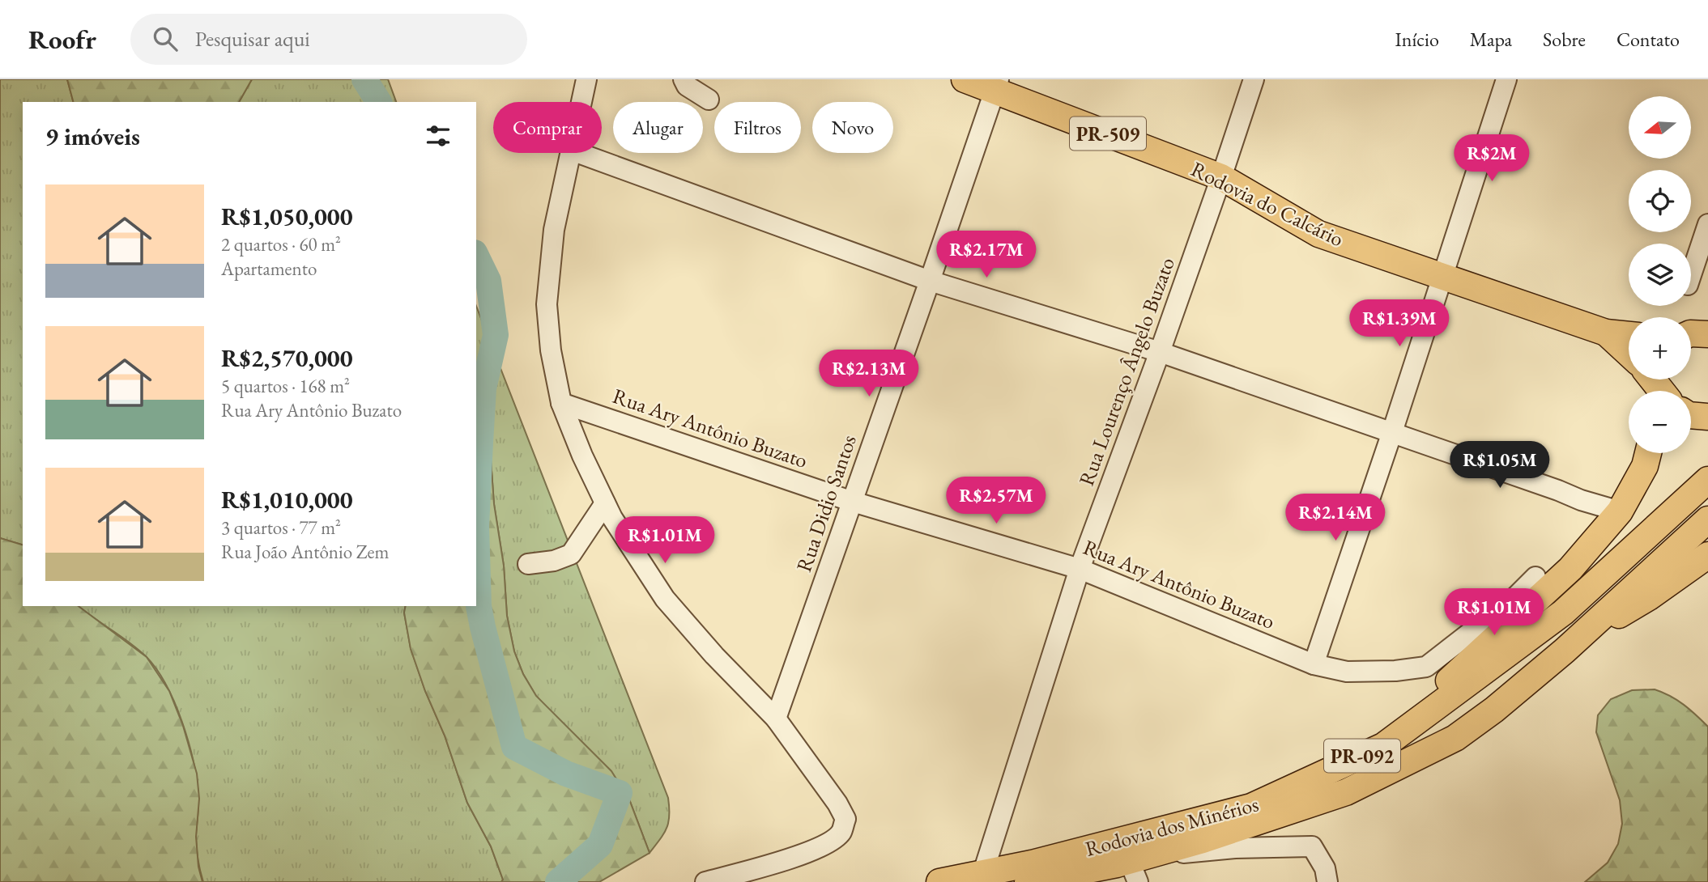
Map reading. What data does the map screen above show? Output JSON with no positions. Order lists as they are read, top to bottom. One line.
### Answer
{"streets":{"main road":["PR-509","Rodovia do Calcário","PR-092","Rodovia dos Minérios"],"street":["Rua Lourenço Ângelo Buzato","Rua Ary Antônio Buzato","Rua Didio Santos"]},"crossings":[["Rodovia do Calcário","Rua Lourenço Ângelo Buzato"],["Rodovia do Calcário","Rua Didio Santos"],["Rua Lourenço Ângelo Buzato","Rua Ary Antônio Buzato"],["Rua Lourenço Ângelo Buzato","Rodovia dos Minérios"],["Rua Ary Antônio Buzato","Rua Didio Santos"]],"north":"left","page":{"header":"Roofr","search":"Pesquisar aqui","nav":["Início","Mapa","Sobre","Contato"],"map_buttons":["+","−"],"chip":["Comprar","Alugar","Filtros","Novo"],"heading":"9 imóveis","price":["R$2M","R$2.17M","R$1.39M","R$2.13M","R$1.05M","R$2.57M","R$2.14M","R$1.01M","R$1.01M"],"list":[{"name":"R$1,050,000","note":"2 quartos · 60 m² · Apartamento"},{"name":"R$2,570,000","note":"5 quartos · 168 m² · Rua Ary Antônio Buzato"},{"name":"R$1,010,000","note":"3 quartos · 77 m² · Rua João Antônio Zem"}]}}
